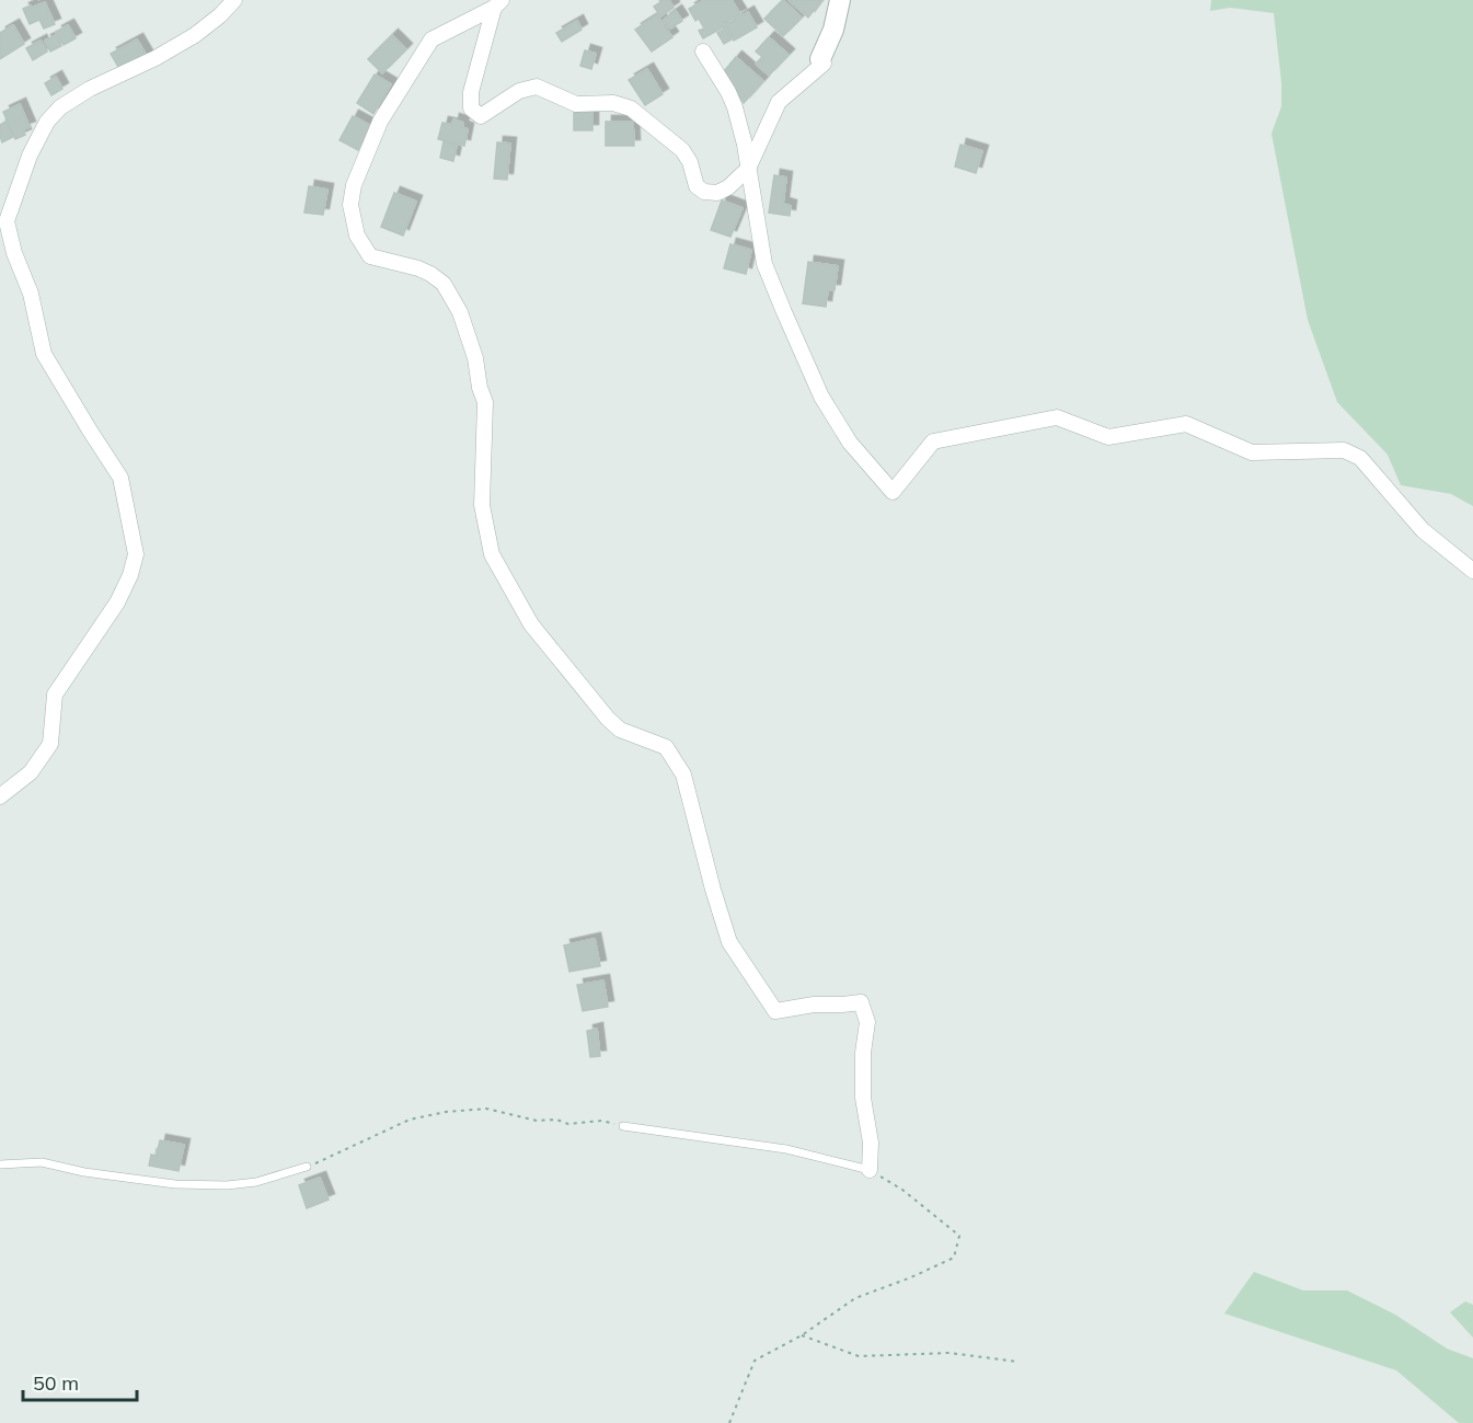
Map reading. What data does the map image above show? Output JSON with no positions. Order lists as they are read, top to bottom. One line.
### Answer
{"scale_bar":"50 m"}
